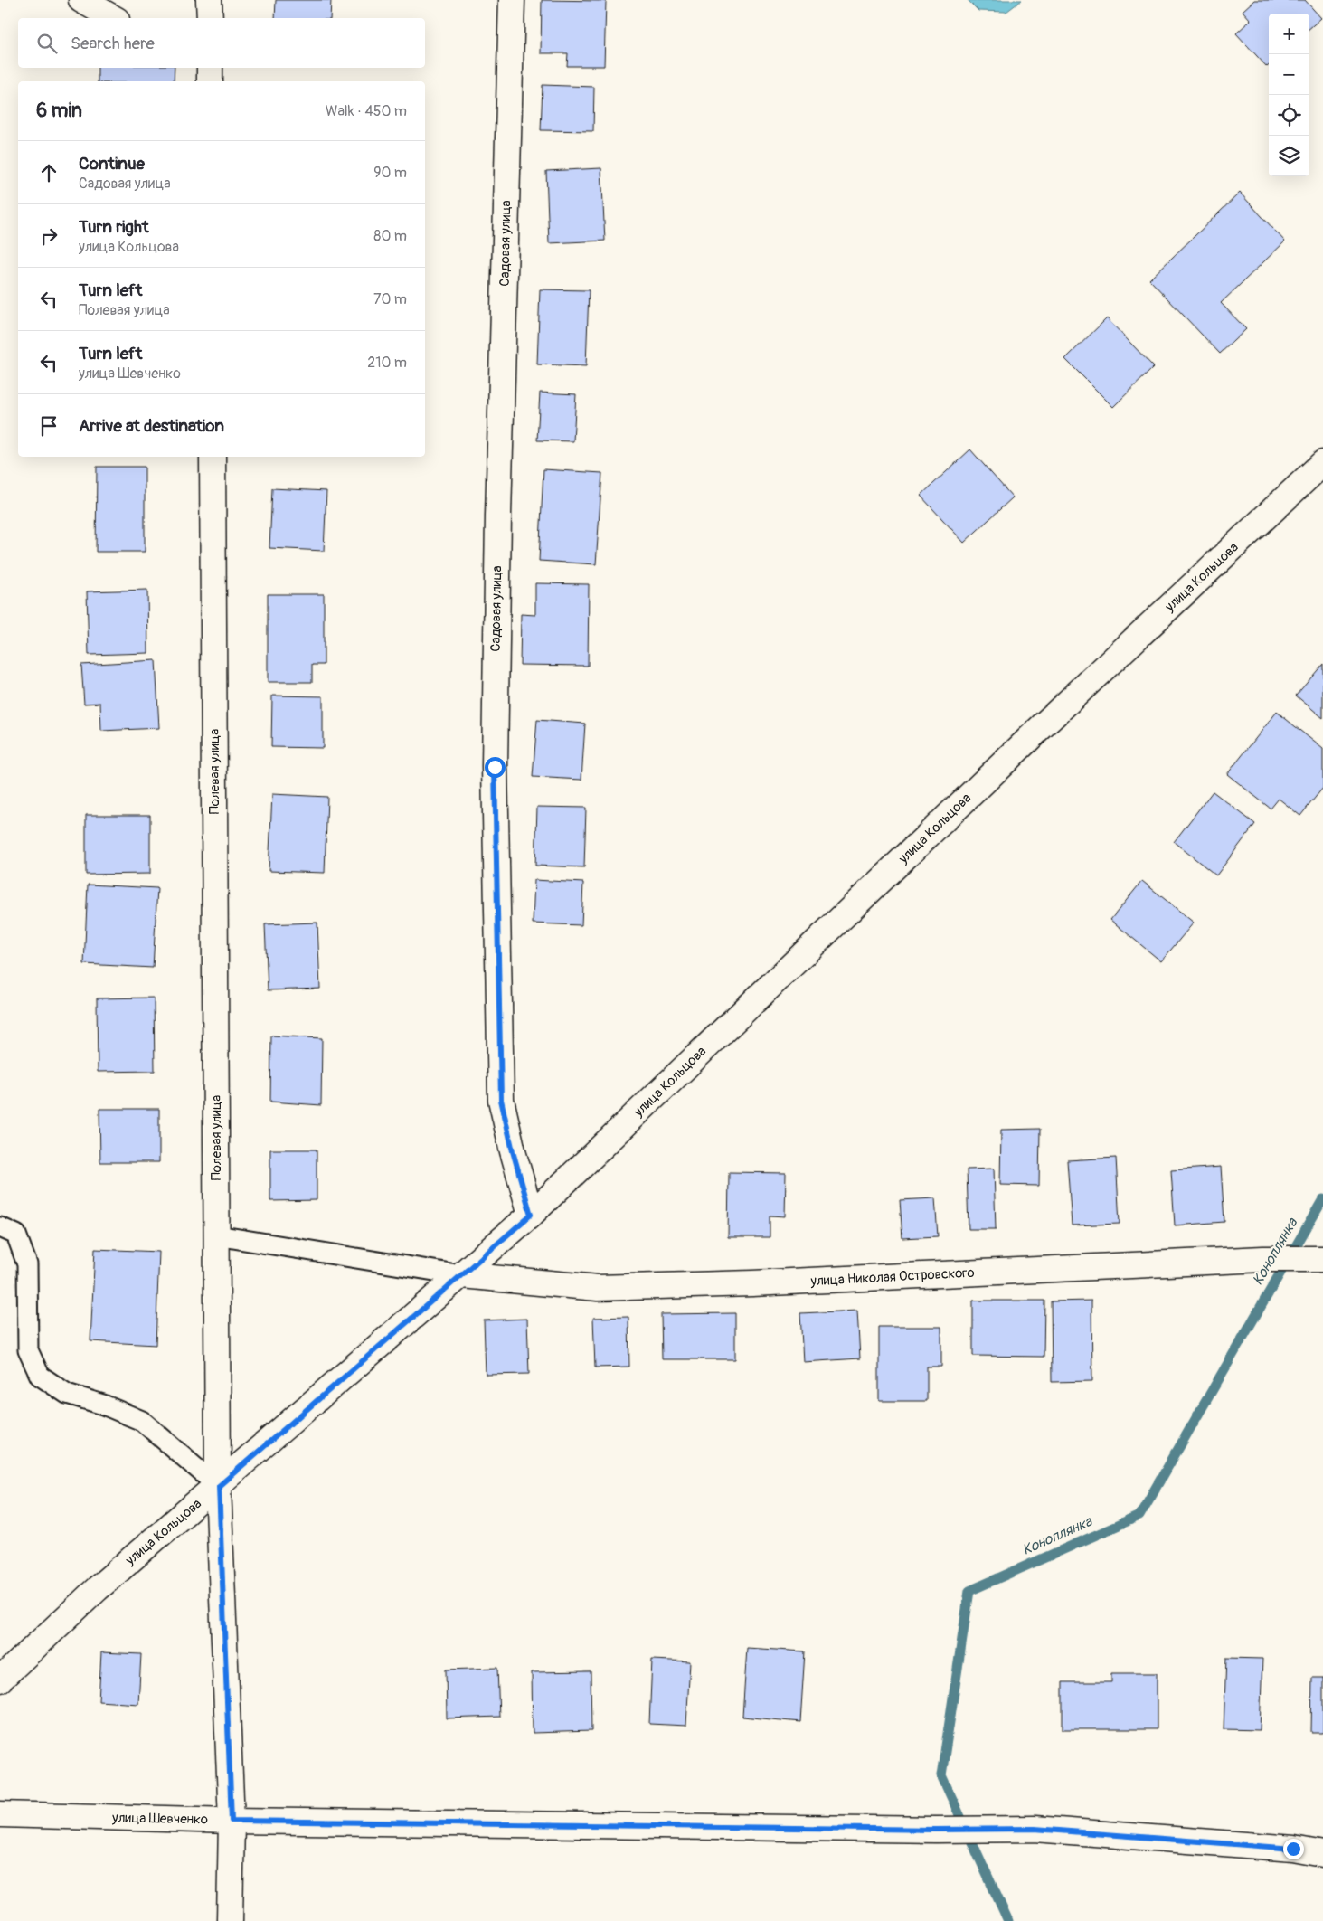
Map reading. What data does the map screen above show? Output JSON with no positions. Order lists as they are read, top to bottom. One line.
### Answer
{"streets":{"street":["Садовая улица","улица Кольцова","Полевая улица","улица Николая Островского","улица Шевченко"]},"crossings":[["Садовая улица","улица Кольцова"],["улица Кольцова","Полевая улица"],["улица Кольцова","улица Николая Островского"],["Полевая улица","улица Шевченко"]],"water":["Коноплянка"],"page":{"map_buttons":["+","−"],"search":"Search here","heading":["6 min","Walk · 450 m"],"list":[["Continue","Садовая улица","90 m"],["Turn right","улица Кольцова","80 m"],["Turn left","Полевая улица","70 m"],["Turn left","улица Шевченко","210 m"],"Arrive at destination"]}}
